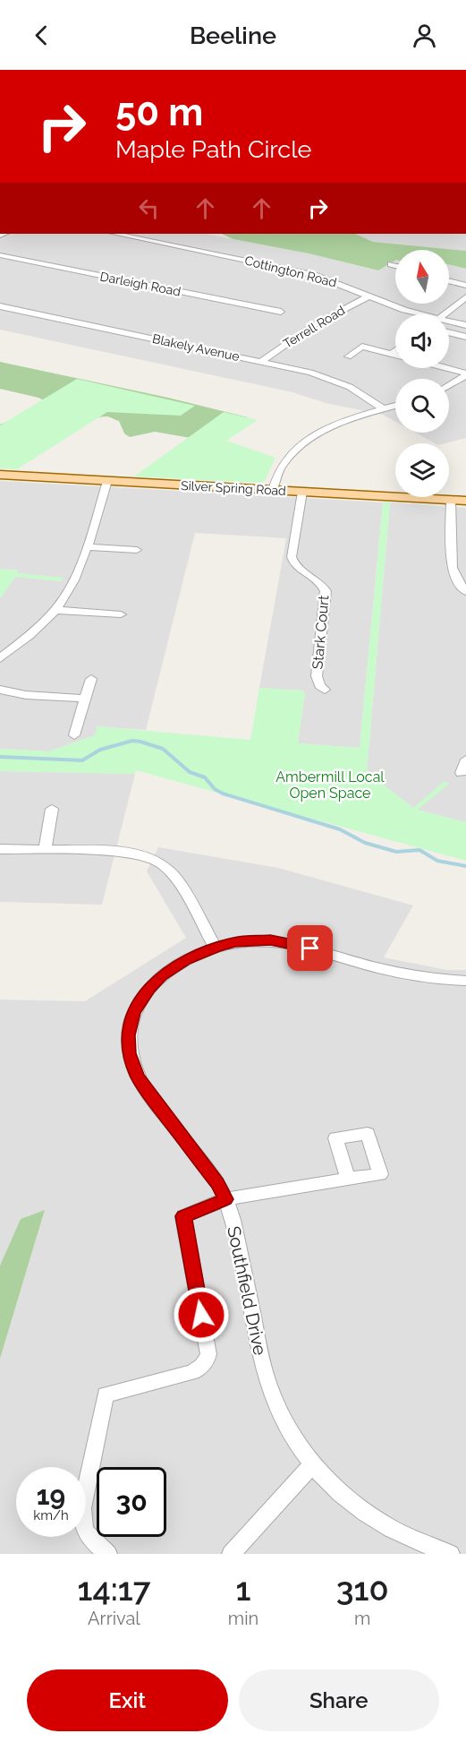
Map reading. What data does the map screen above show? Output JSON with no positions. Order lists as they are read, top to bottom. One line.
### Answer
{"streets":{"main road":["Silver Spring Road"],"street":["Cottington Road","Darleigh Road","Terrell Road","Blakely Avenue","Stark Court","Southfield Drive"]},"crossings":[["Cottington Road","Terrell Road"],["Terrell Road","Blakely Avenue"],["Silver Spring Road","Stark Court"]],"parks":["Ambermill Local Open Space"],"north":"top","page":{"header":"Beeline","turn":["50 m","Maple Path Circle"],"speed":"19 km/h","limit":"30","eta":["14:17","Arrival","1","min","310","m"],"buttons":["Exit","Share"]}}
